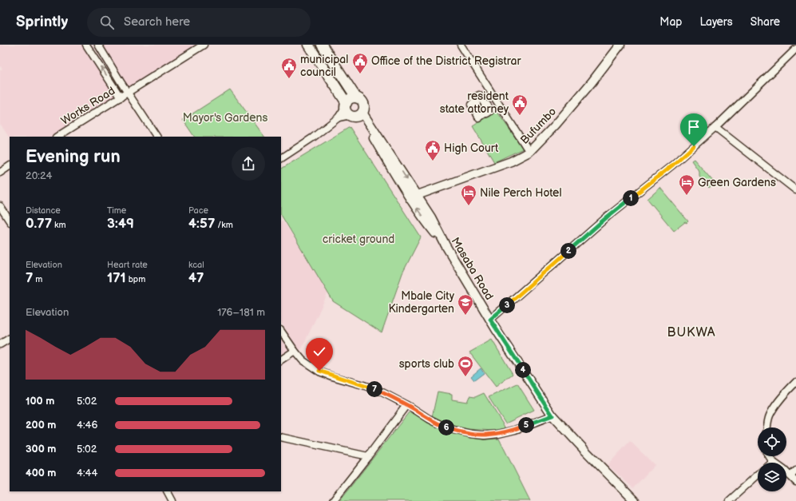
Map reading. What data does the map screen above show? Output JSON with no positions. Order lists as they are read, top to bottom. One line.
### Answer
{"streets":{"street":["Works Road","Bufumbo","Masaba Road"]},"crossings":[["Bufumbo","Masaba Road"]],"districts":["BUKWA"],"parks":["Mayor's Gardens","cricket ground"],"places":{"public building":["Office of the District Registrar","municipal council","resident state attorney","High Court"],"hotel":["Green Gardens","Nile Perch Hotel"],"school or university":["Mbale City Kindergarten"],"sports":["sports club"]},"page":{"header":"Sprintly","search":"Search here","nav":["Map","Layers","Share"],"heading":["Evening run","20:24"],"pins":["1","2","3","4","7","5","6"],"stats":[["Distance","0.77 km"],["Time","3:49"],["Pace","4:57 /km"],["Elevation","7 m"],["Heart rate","171 bpm"],["kcal","47"]],"chart":["Elevation","176–181 m"],"list":[{"name":"100 m","note":"5:02"},{"name":"200 m","note":"4:46"},{"name":"300 m","note":"5:02"},{"name":"400 m","note":"4:44"}]}}
